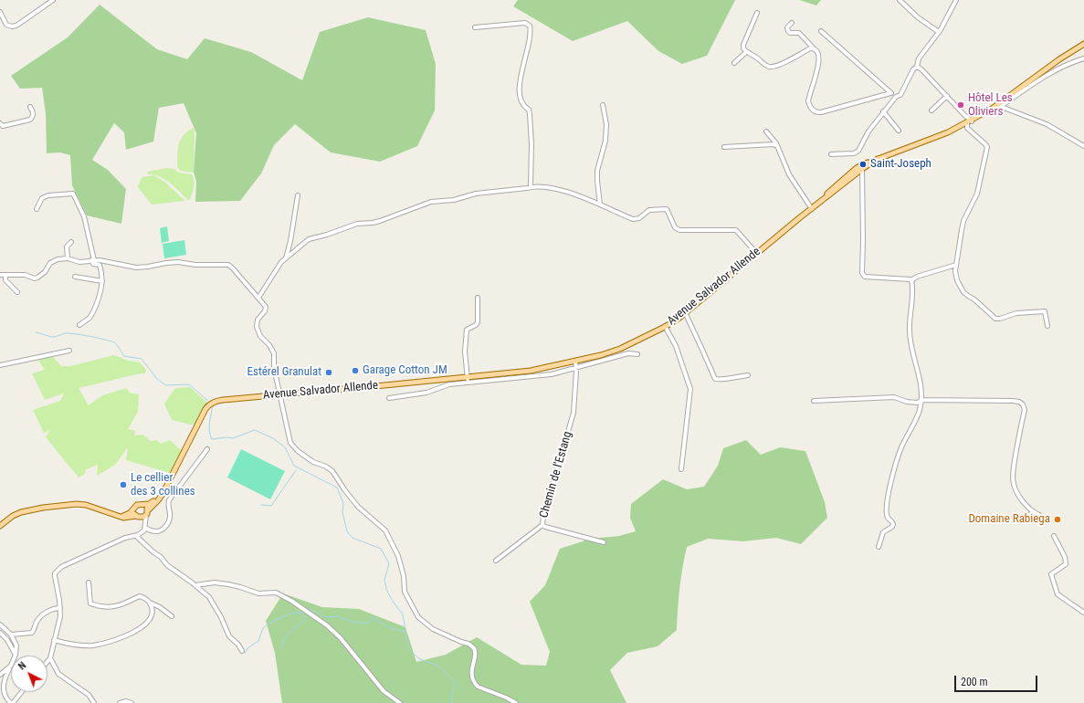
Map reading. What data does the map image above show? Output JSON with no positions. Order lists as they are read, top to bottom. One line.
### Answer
{"streets":{"main road":["Avenue Salvador Allende"],"street":["Chemin de l'Estang"]},"crossings":[["Avenue Salvador Allende","Chemin de l'Estang"]],"places":["Hôtel Les Oliviers","Saint-Joseph","Garage Cotton JM","Estérel Granulat","Le cellier des 3 collines","Domaine Rabiega"],"scale_bar":"200 m","north":"top left"}
